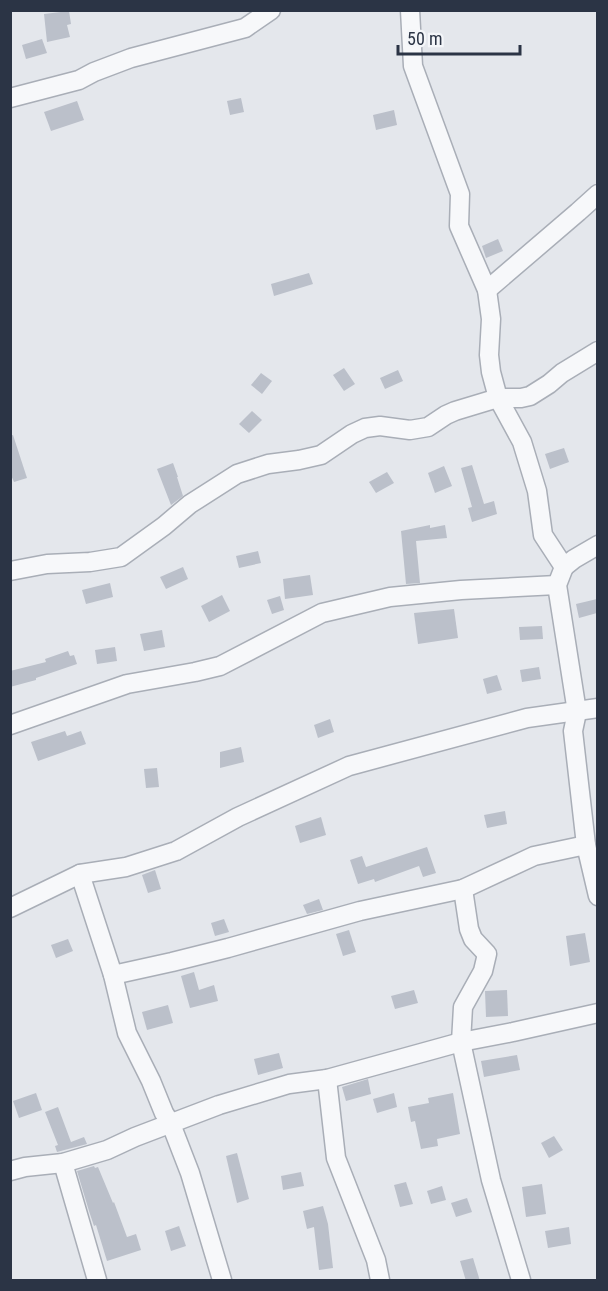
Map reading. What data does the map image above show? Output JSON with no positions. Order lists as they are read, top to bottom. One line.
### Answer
{"scale_bar":"50 m"}
